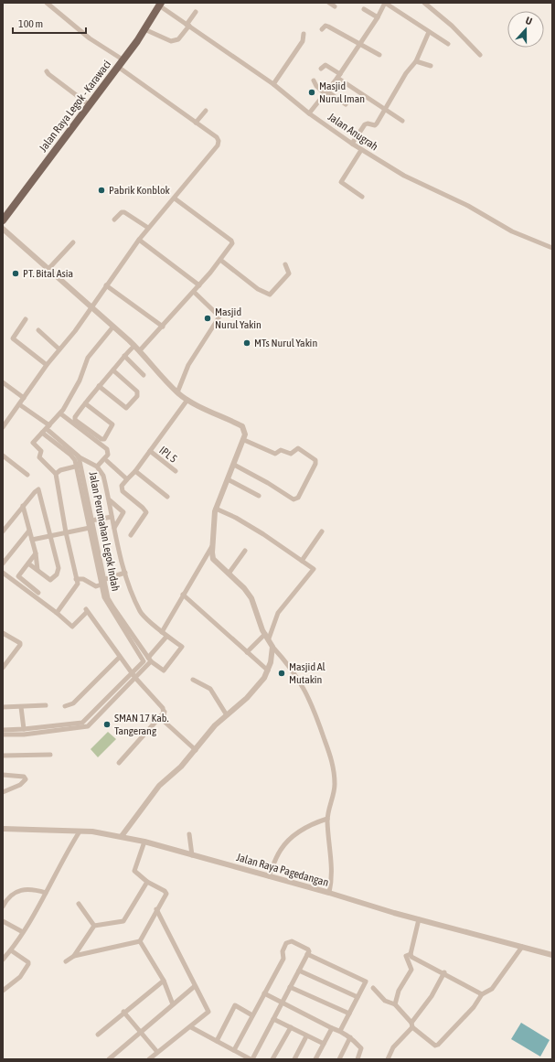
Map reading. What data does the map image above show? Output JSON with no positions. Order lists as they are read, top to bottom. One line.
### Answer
{"streets":{"main road":["Jalan Raya Legok - Karawaci"],"street":["Jalan Anugrah","IPL 5","Jalan Perumahan Legok Indah","Jalan Raya Pagedangan"]},"crossings":[["Jalan Raya Legok - Karawaci","Jalan Anugrah"]],"places":["Masjid Nurul Iman","Pabrik Konblok","PT. Bital Asia","Masjid Nurul Yakin","MTs Nurul Yakin","Masjid Al Mutakin","SMAN 17 Kab. Tangerang"],"scale_bar":"100 m","north":"top"}
